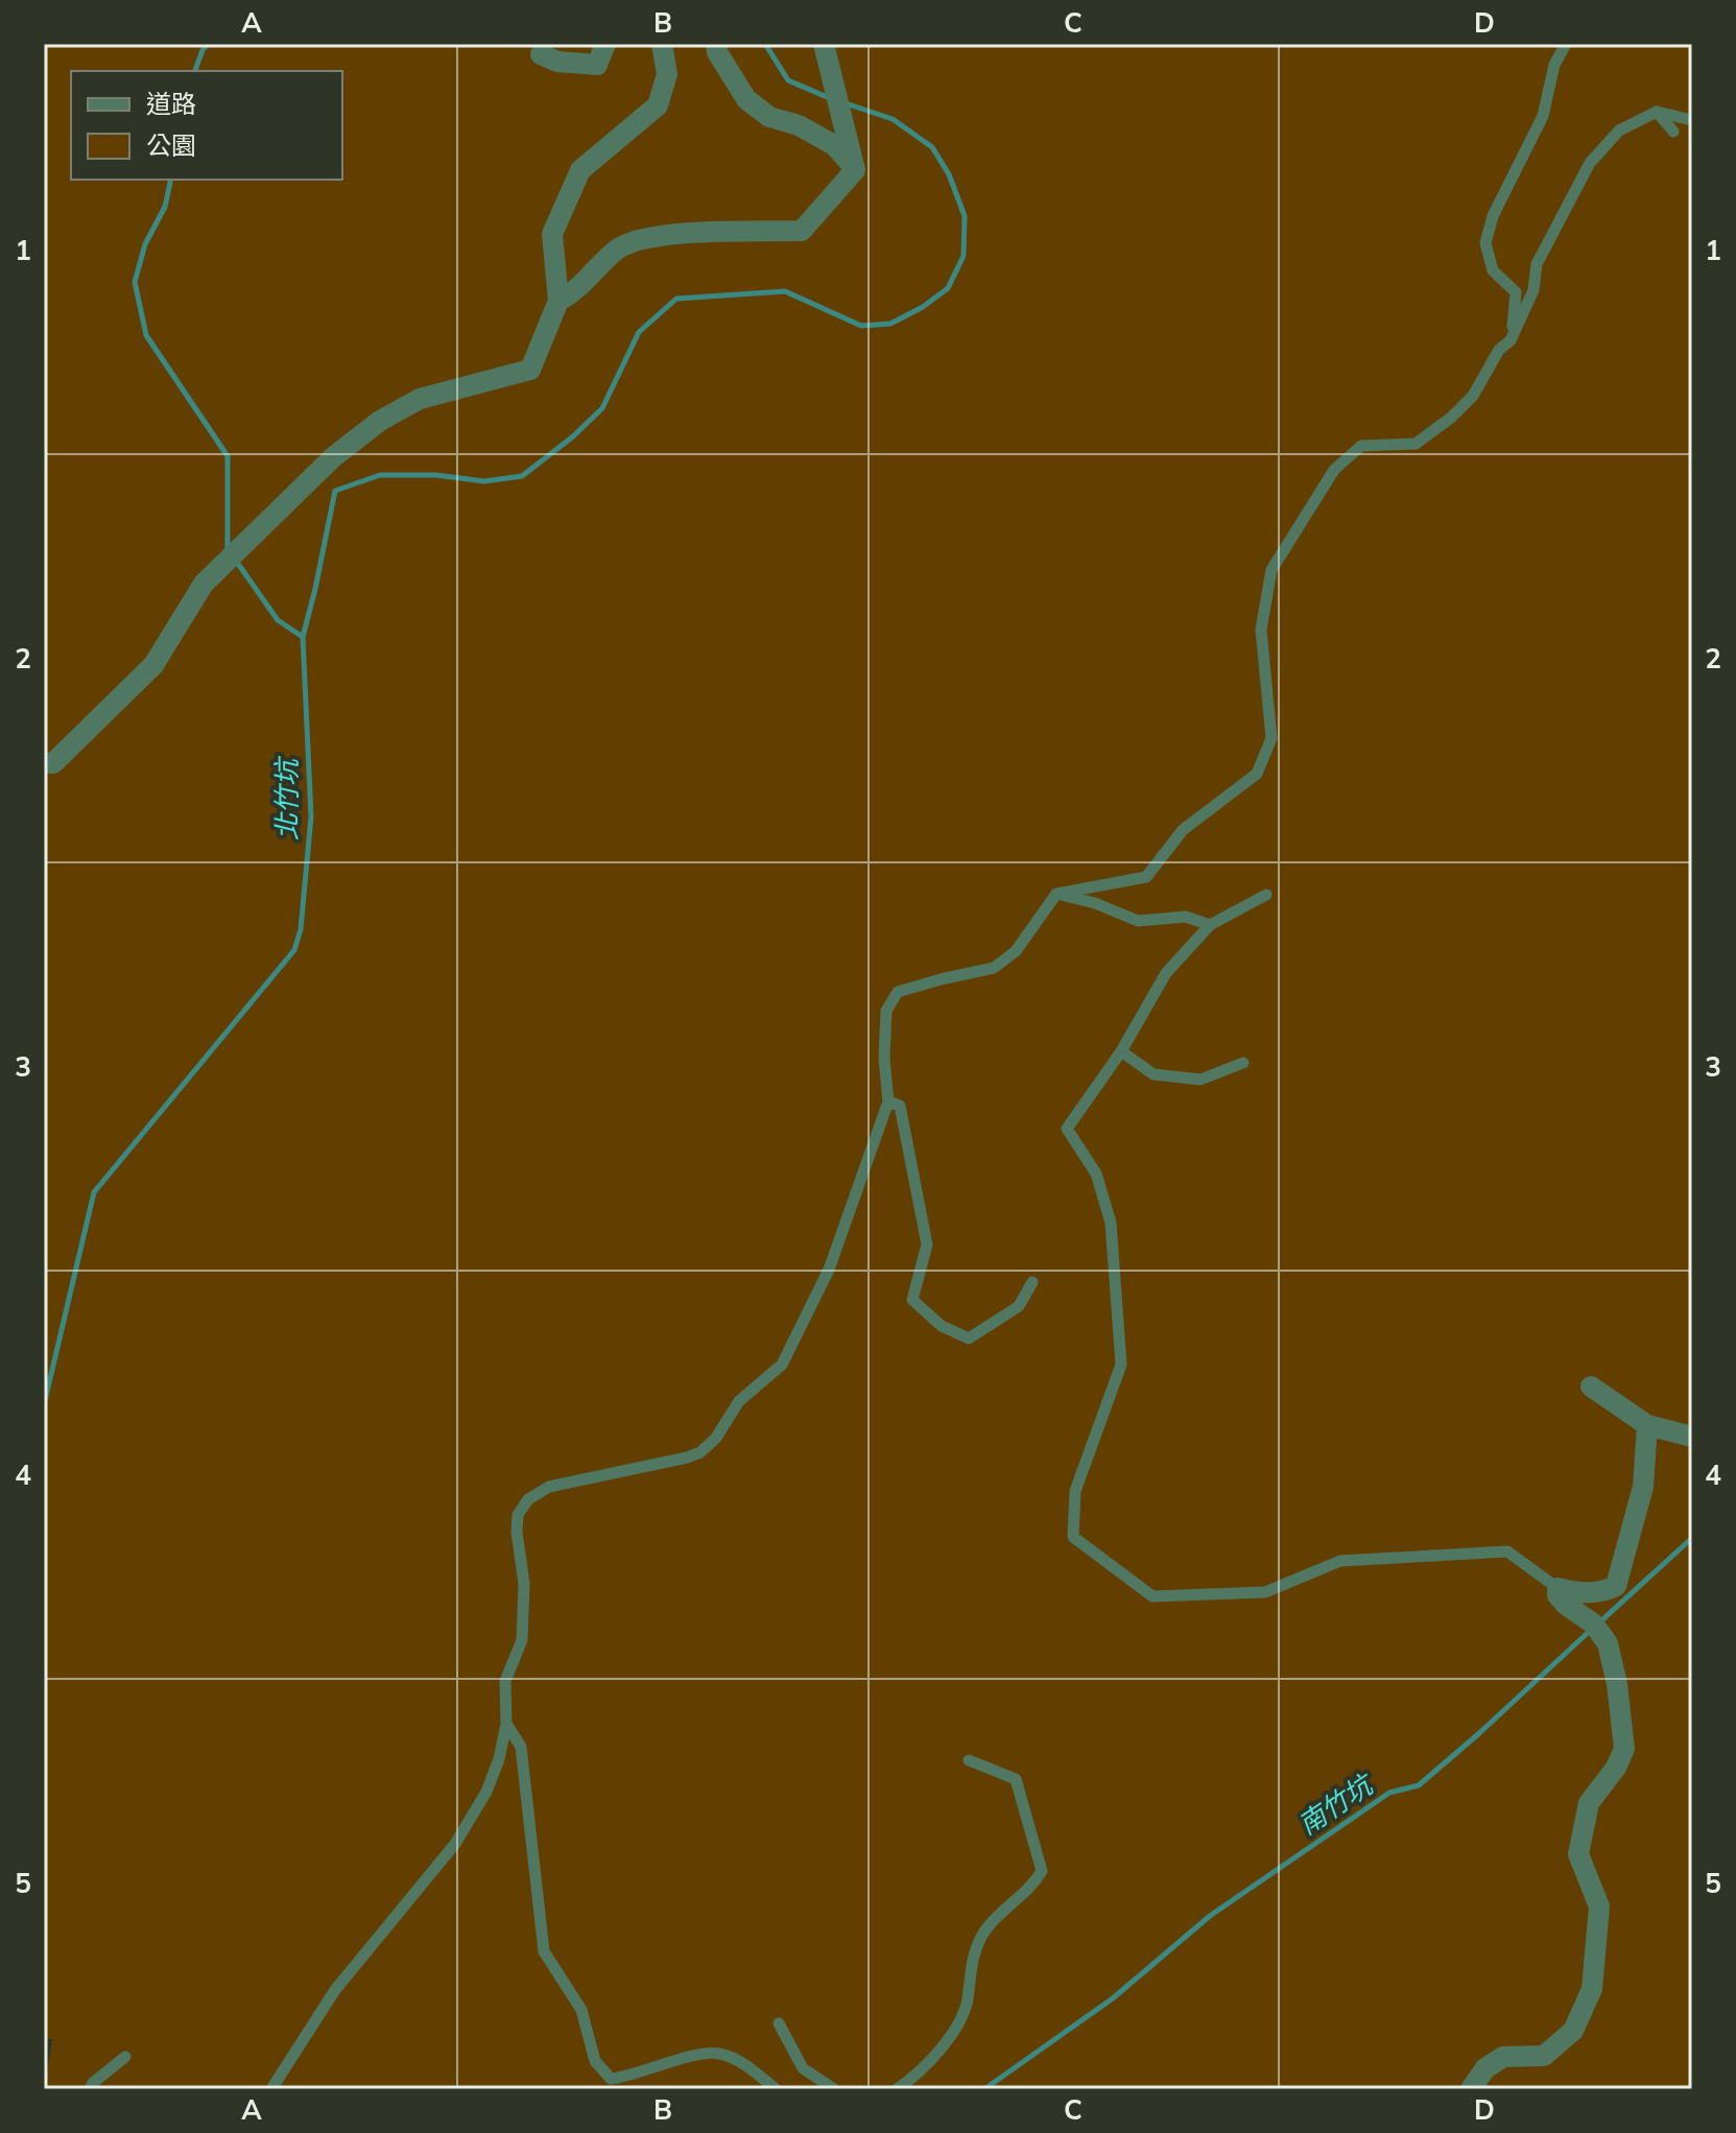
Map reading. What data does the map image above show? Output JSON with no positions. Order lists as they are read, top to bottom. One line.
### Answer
{"water":["北竹坑","南竹坑"],"legend":["道路","公園"],"grid":{"columns":["A","B","C","D"],"rows":["1","2","3","4","5"]}}
